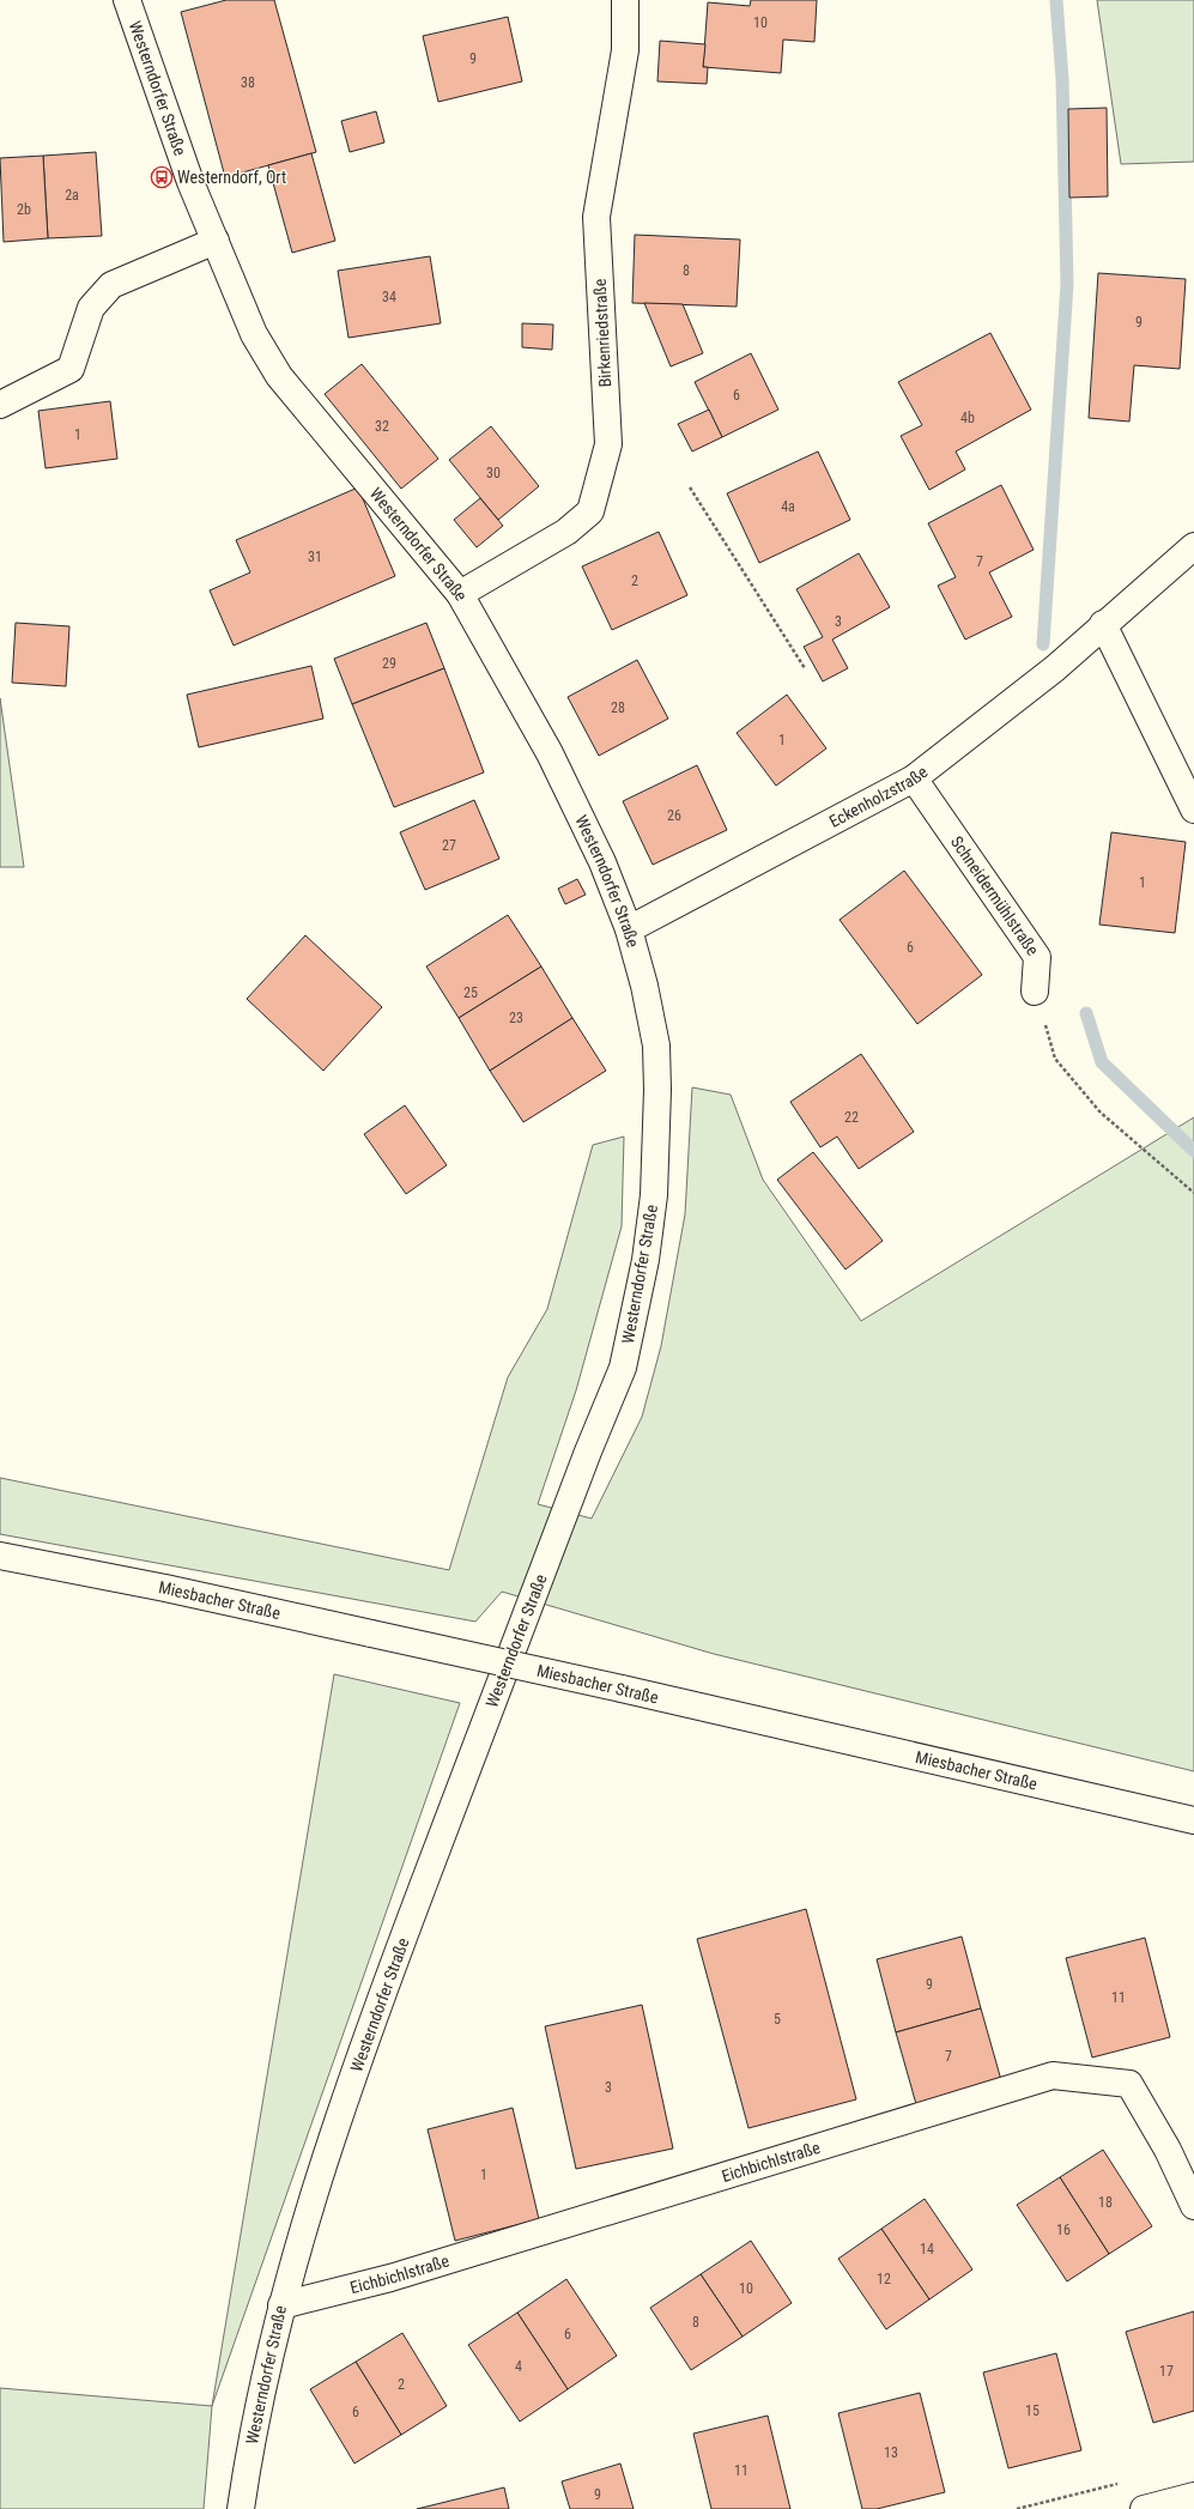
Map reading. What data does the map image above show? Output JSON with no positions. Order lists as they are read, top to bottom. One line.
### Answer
{"streets":{"street":["Westerndorfer Straße","Birkenriedstraße","Eckenholzstraße","Schneidermühlstraße","Miesbacher Straße","Eichbichlstraße"]},"crossings":[["Westerndorfer Straße","Birkenriedstraße"],["Westerndorfer Straße","Eckenholzstraße"],["Westerndorfer Straße","Eichbichlstraße"],["Eckenholzstraße","Schneidermühlstraße"]],"places":{"bus stop":["Westerndorf, Ort"]},"house_numbers":["10","9","38","2a","2b","8","34","9","6","4b","32","1","30","4a","31","7","2","3","29","28","1","26","27","1","6","25","23","22","9","11","5","7","3","1","18","16","14","12","10","8","6","4","17","2","15","6","13","11","9"]}
